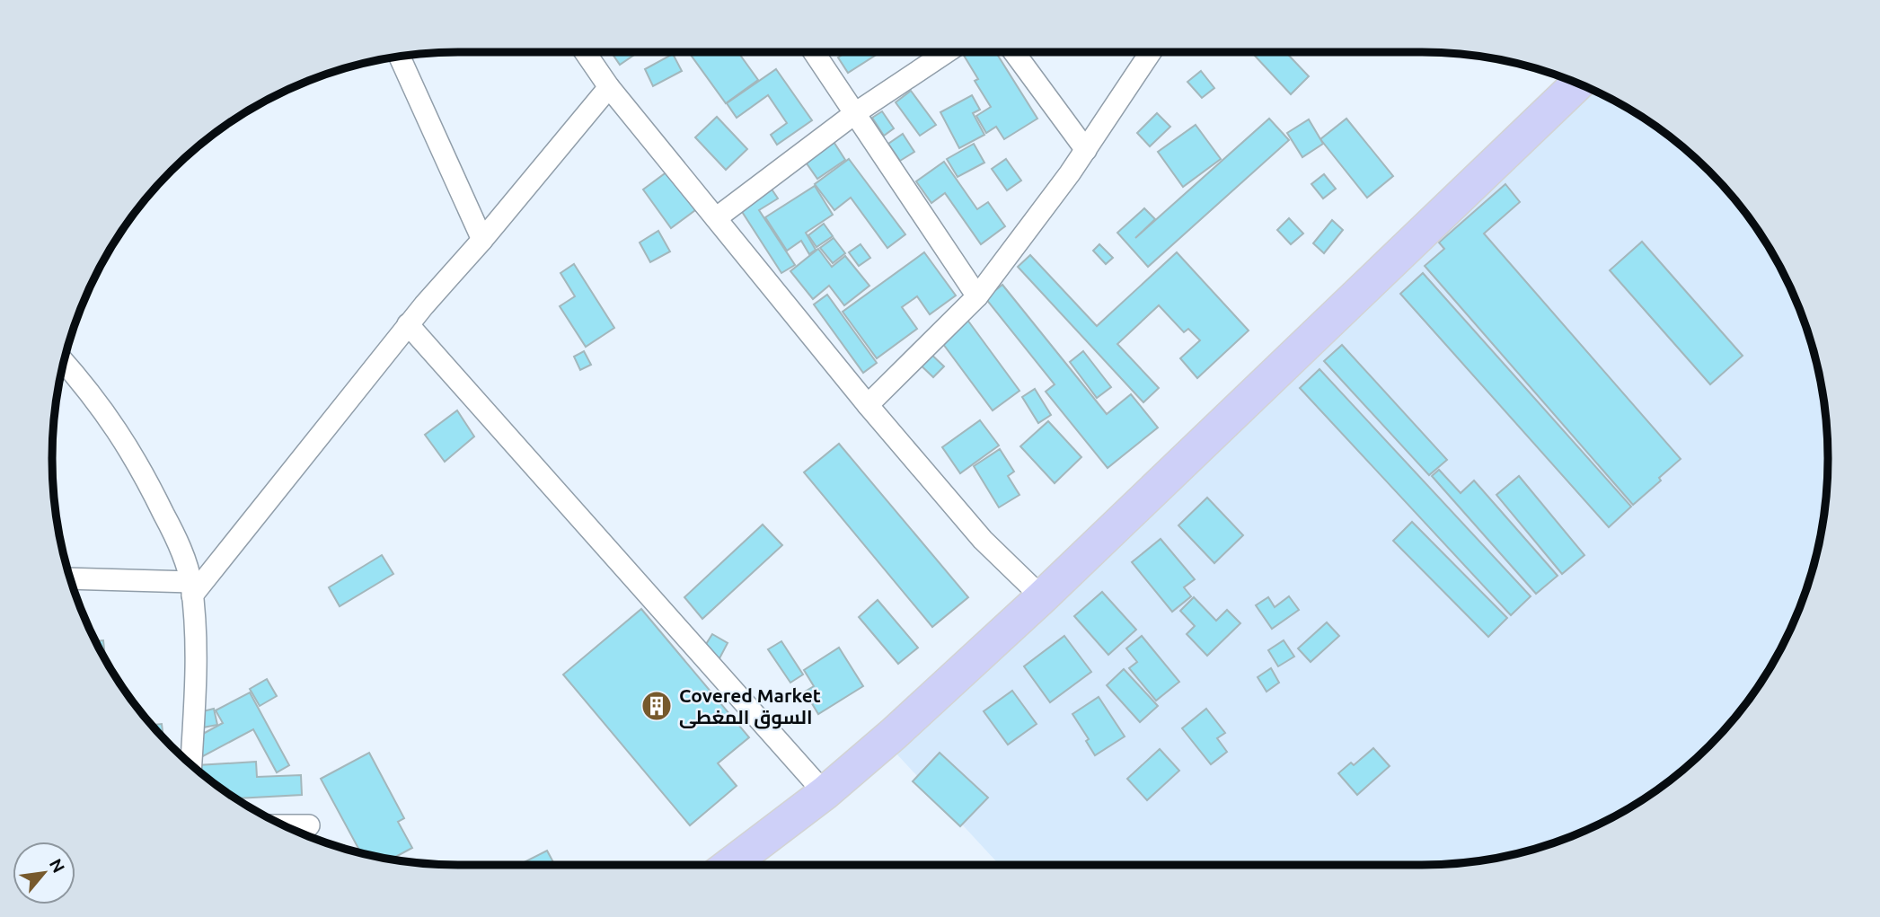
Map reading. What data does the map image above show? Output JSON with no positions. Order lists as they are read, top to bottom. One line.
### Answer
{"places":{"building":["Covered Market السوق المغطى"]},"north":"top right"}
